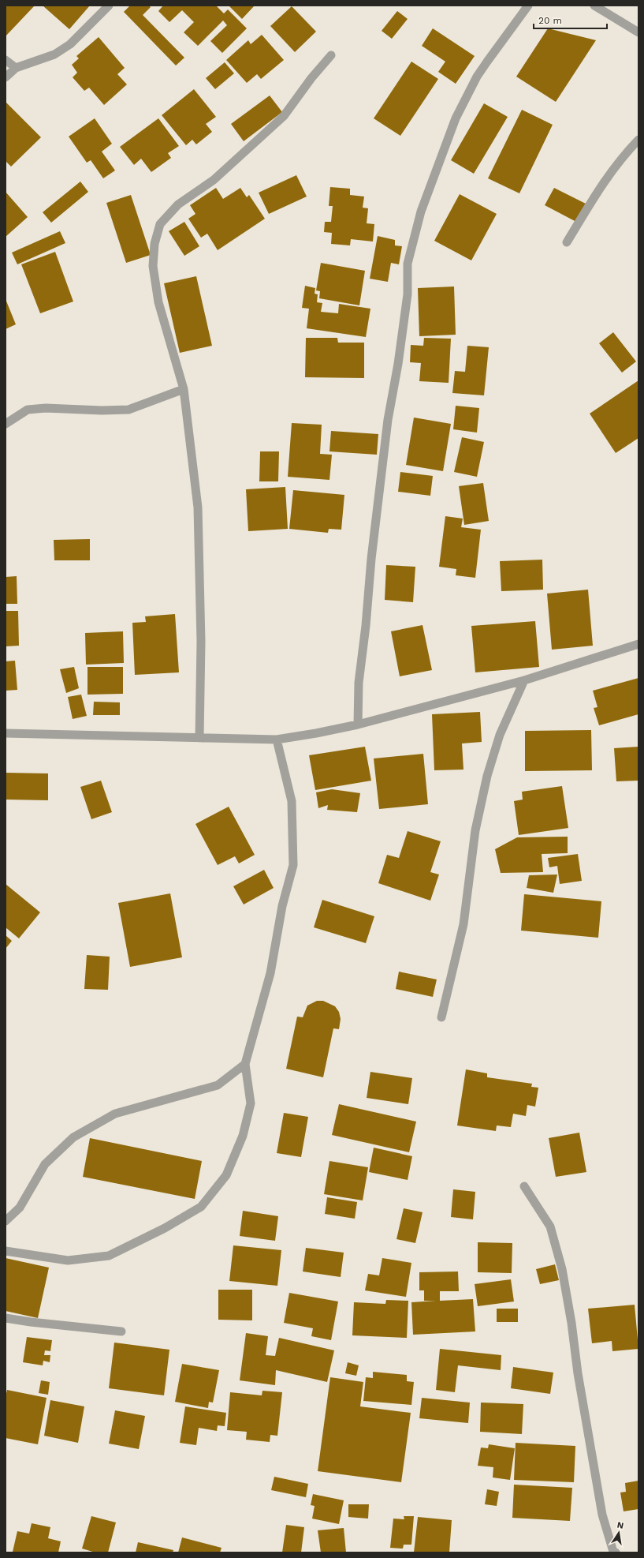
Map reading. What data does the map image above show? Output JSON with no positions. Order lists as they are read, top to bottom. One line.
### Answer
{"scale_bar":"20 m","north":"top"}
